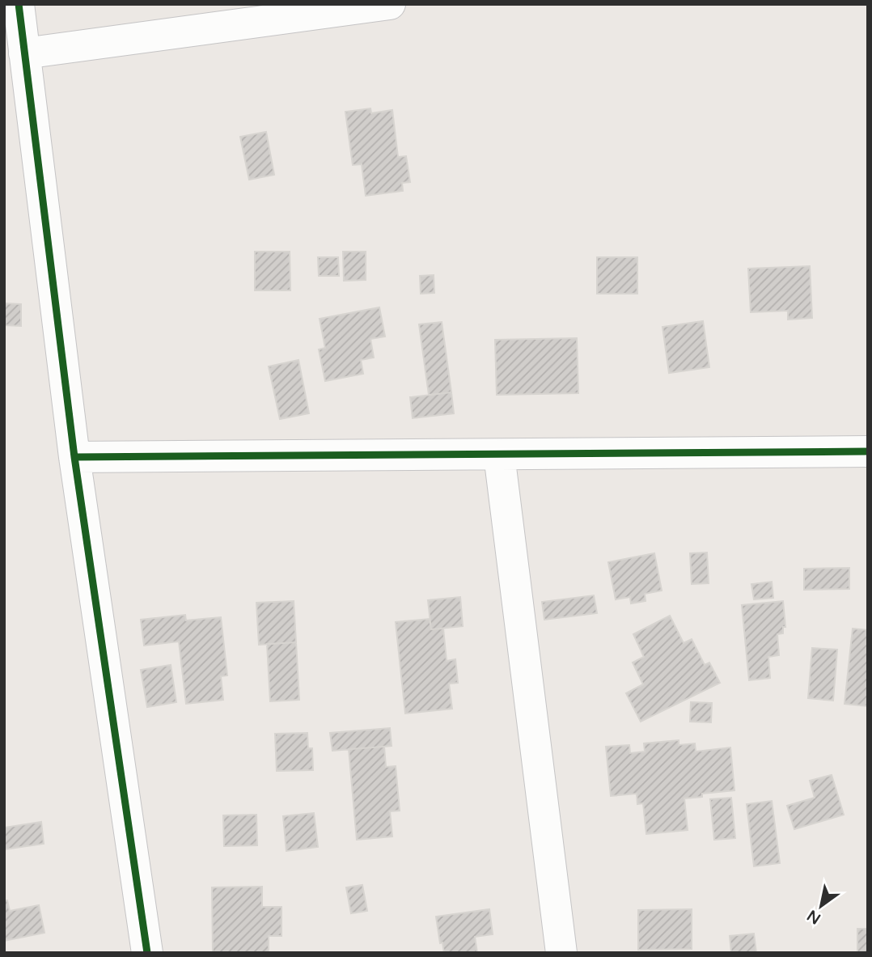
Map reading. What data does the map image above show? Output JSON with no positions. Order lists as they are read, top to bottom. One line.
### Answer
{"north":"bottom left"}
